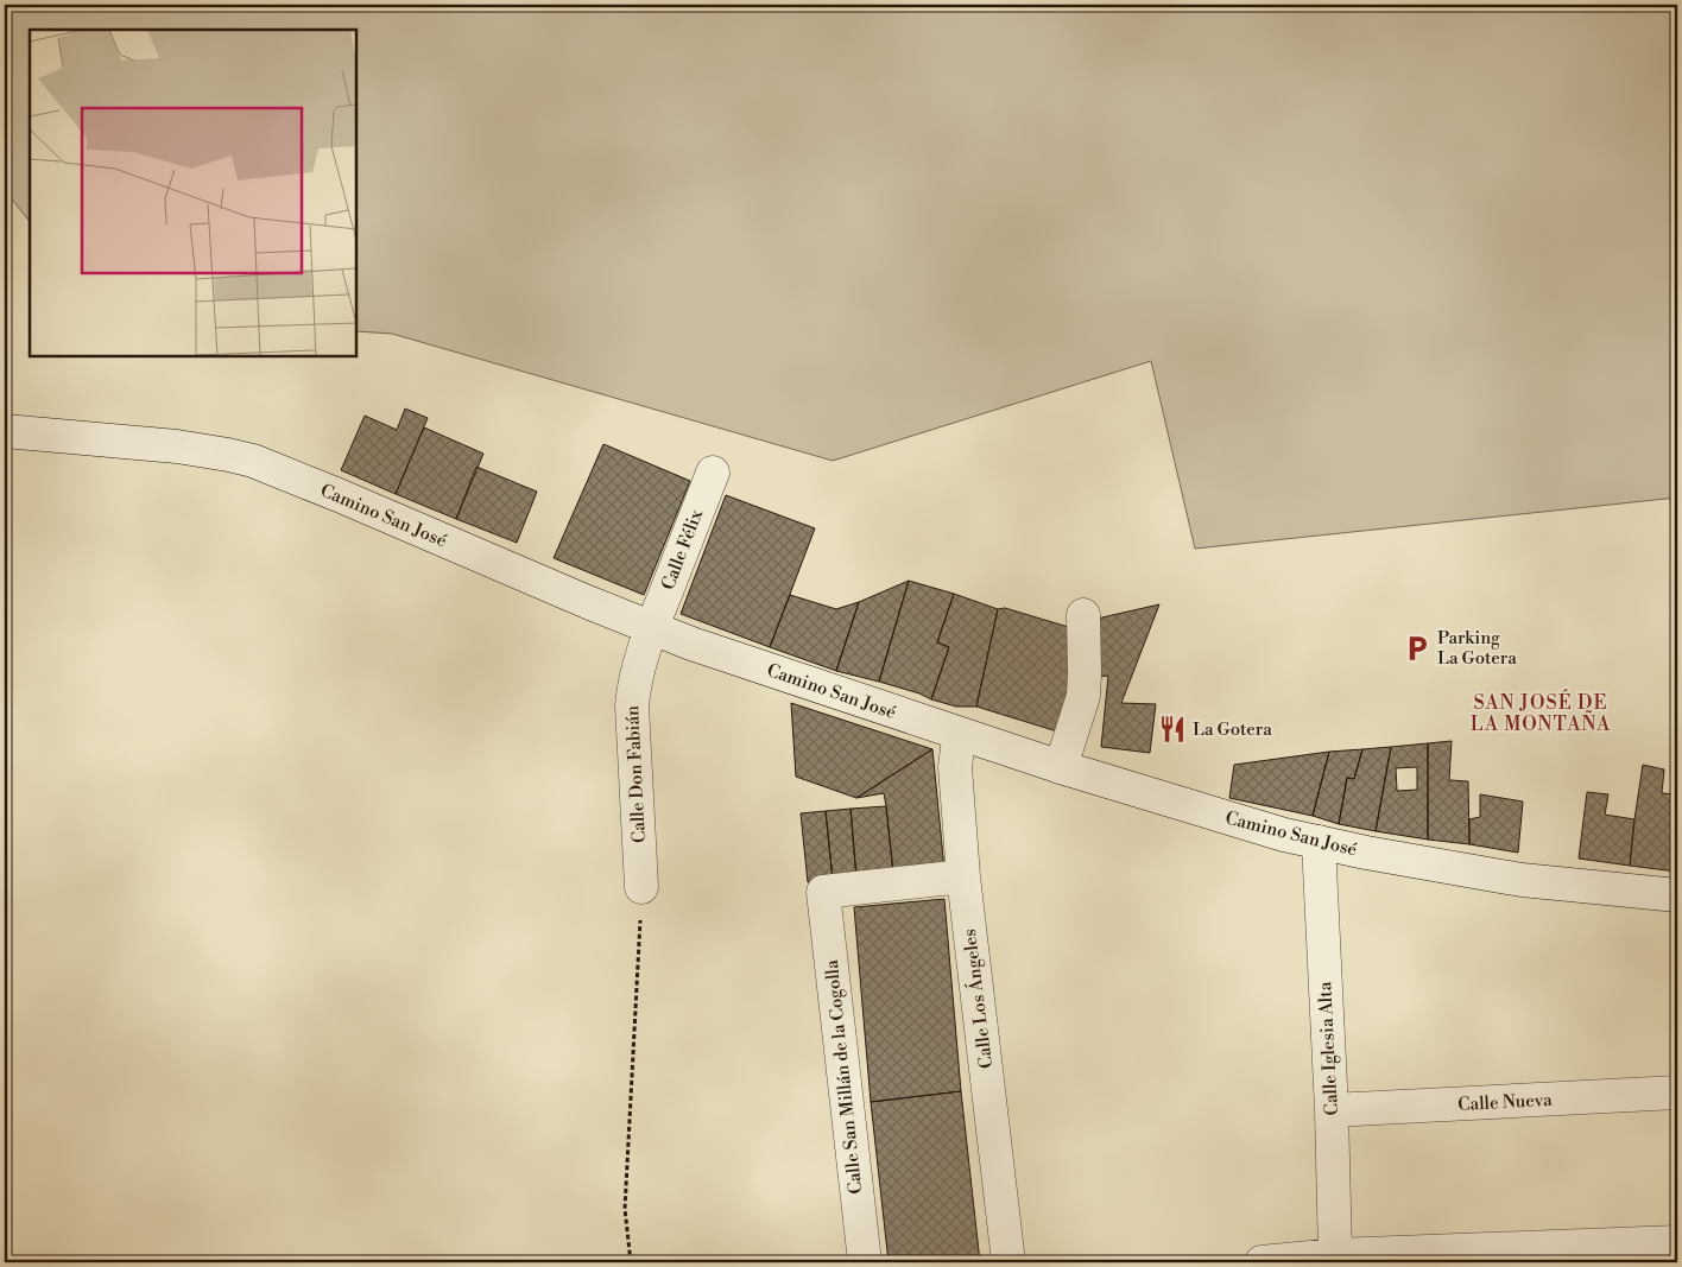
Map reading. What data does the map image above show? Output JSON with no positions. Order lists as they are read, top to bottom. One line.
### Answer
{"streets":{"street":["Camino San José","Calle Félix","Calle Don Fabián","Calle Los Ángeles","Calle Iglesia Alta","Calle San Millán de la Cogolla","Calle Nueva"]},"crossings":[["Camino San José","Calle Félix"],["Camino San José","Calle Don Fabián"],["Camino San José","Calle Los Ángeles"],["Camino San José","Calle Iglesia Alta"],["Calle Félix","Calle Don Fabián"],["Calle Los Ángeles","Calle San Millán de la Cogolla"],["Calle Iglesia Alta","Calle Nueva"]],"districts":["SAN JOSÉ DE LA MONTAÑA"],"places":{"parking":["Parking La Gotera"],"restaurant":["La Gotera"]}}
